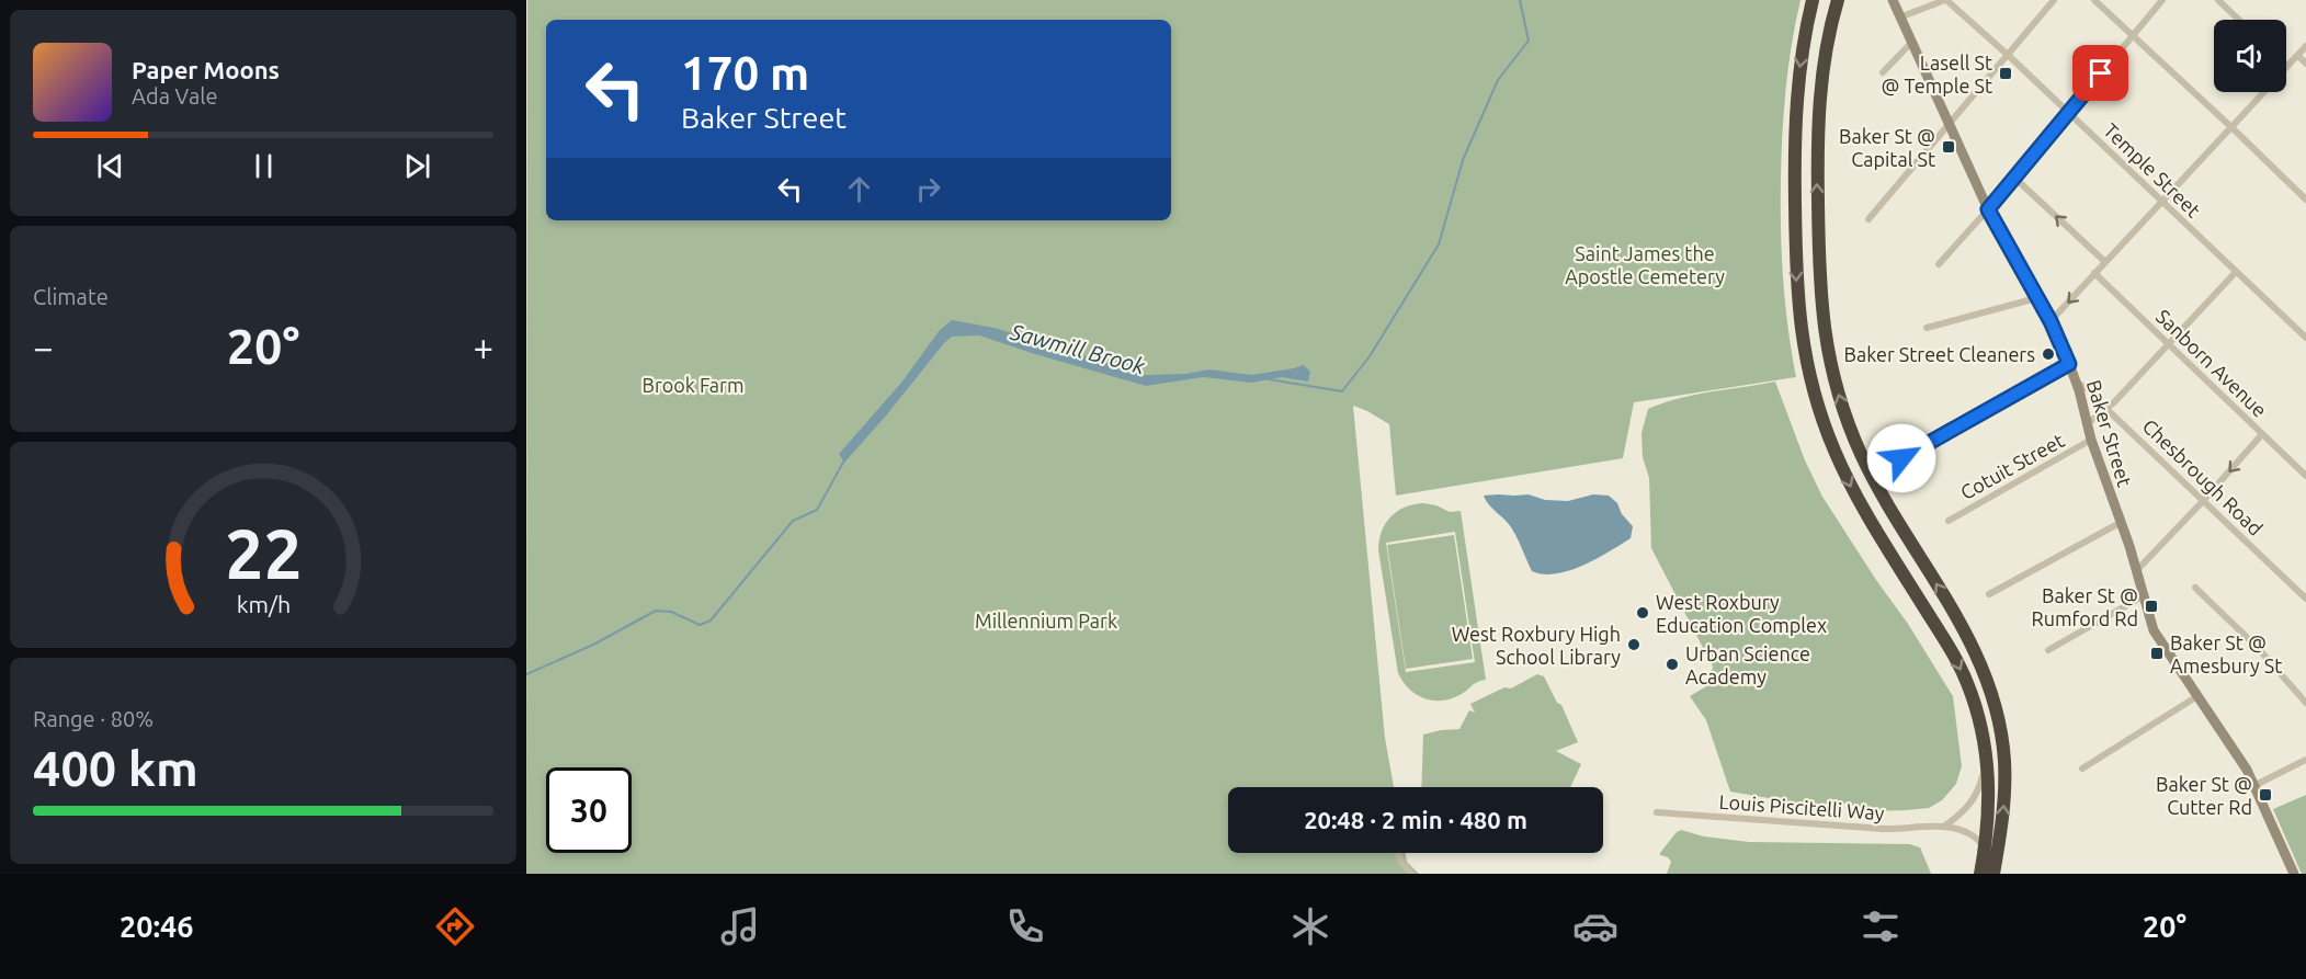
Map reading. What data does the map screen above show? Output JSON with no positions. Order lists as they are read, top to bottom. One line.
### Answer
{"streets":{"street":["Temple Street","Sanborn Avenue","Baker Street","Cotuit Street","Chesbrough Road","Louis Piscitelli Way"]},"crossings":[["Temple Street","Baker Street"],["Baker Street","Cotuit Street"],["Baker Street","Chesbrough Road"]],"water":["Sawmill Brook"],"parks":["Saint James the Apostle Cemetery","Brook Farm","Millennium Park"],"places":{"transit":["Lasell St @ Temple St","Baker St @ Capital St","Baker St @ Rumford Rd","Baker St @ Amesbury St","Baker St @ Cutter Rd"],"other":["Baker Street Cleaners","West Roxbury Education Complex","West Roxbury High School Library","Urban Science Academy"]},"page":{"turn":["170 m","Baker Street"],"song":["Paper Moons","Ada Vale"],"tile":["Climate",["Range · 80%","400 km"]],"heat":["−","20°","+"],"limit":"30","trip":"20:48 · 2 min · 480 m","tabs":["20:46","20°"],"gauge":["22","km/h"]}}
